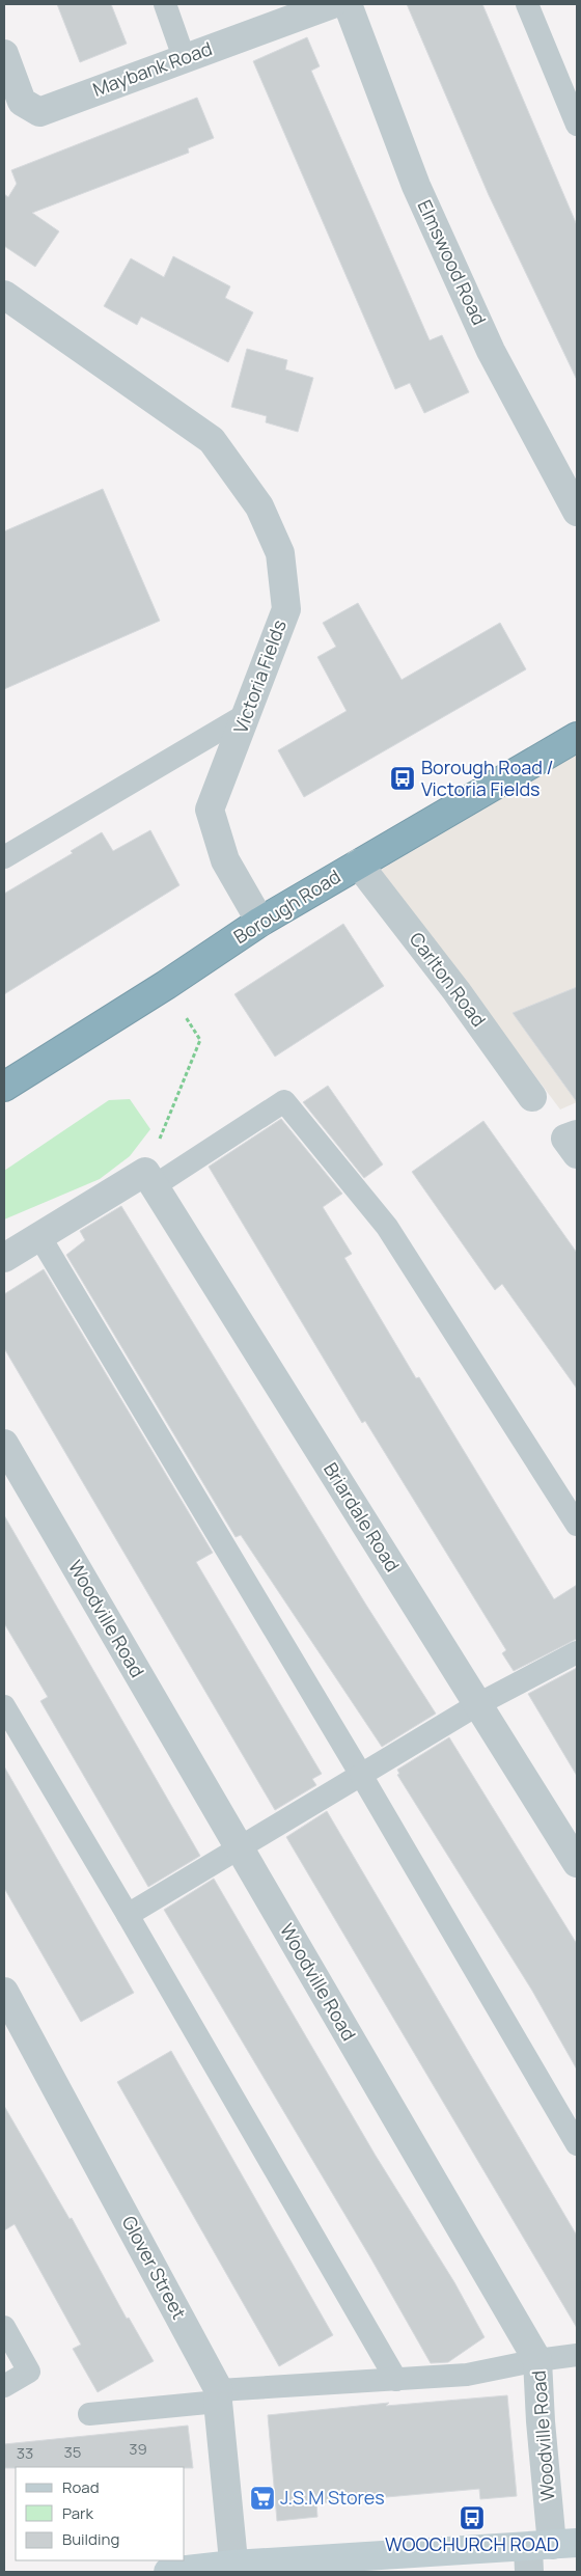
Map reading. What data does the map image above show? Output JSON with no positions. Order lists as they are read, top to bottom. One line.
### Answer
{"streets":{"highway":["Borough Road"],"street":["Maybank Road","Elmswood Road","Victoria Fields","Carlton Road","Briardale Road","Woodville Road","Glover Street"]},"crossings":[["Maybank Road","Elmswood Road"],["Victoria Fields","Borough Road"],["Borough Road","Carlton Road"]],"places":{"bus stop":["Borough Road / Victoria Fields","WOOCHURCH ROAD"],"supermarket":["J.S.M Stores"]},"house_numbers":["39","35","33"],"legend":["Road","Park","Building"]}
